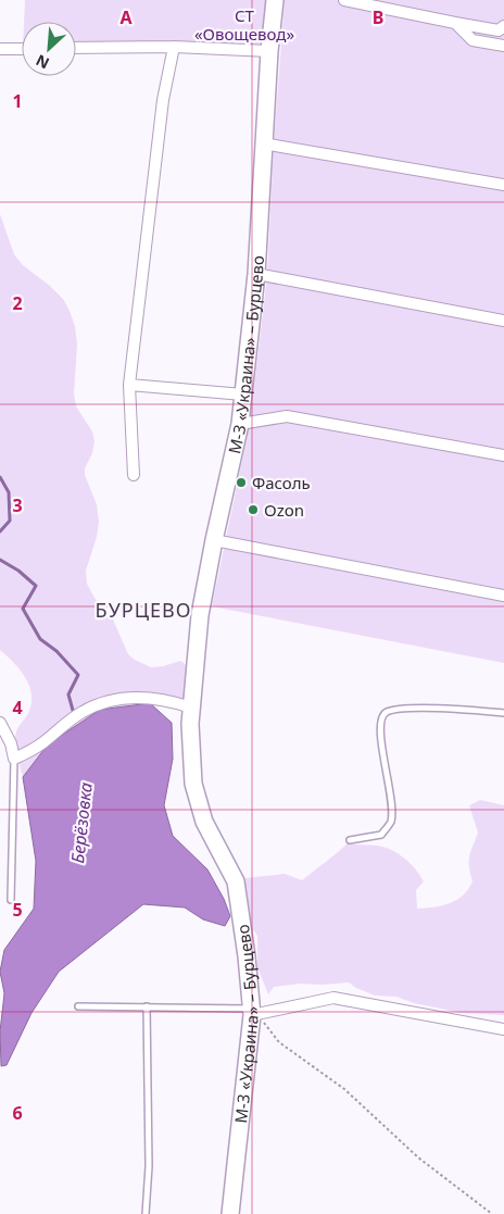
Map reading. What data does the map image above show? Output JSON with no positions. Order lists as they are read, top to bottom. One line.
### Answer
{"streets":{"street":["М-3 «Украина» – Бурцево"]},"districts":["БУРЦЕВО"],"water":["Берёзовка"],"parks":["СТ «Овощевод»"],"places":["Фасоль","Ozon"],"north":"bottom left","grid":{"columns":["A","B"],"rows":["1","2","3","4","5","6"]}}
